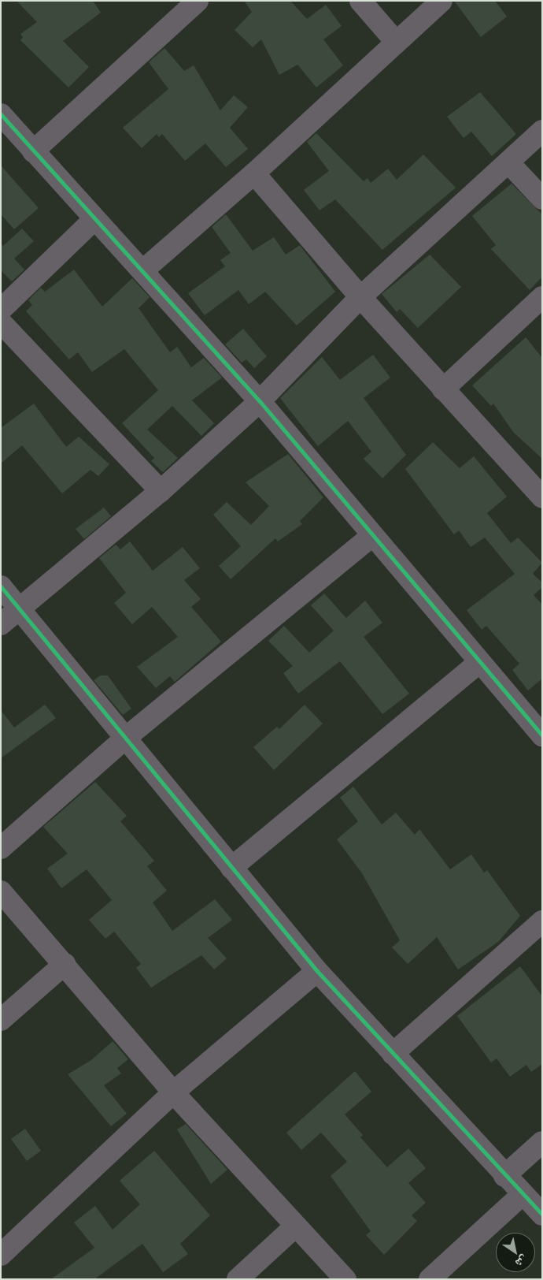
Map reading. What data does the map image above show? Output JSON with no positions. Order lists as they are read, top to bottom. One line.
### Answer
{"north":"bottom right"}
